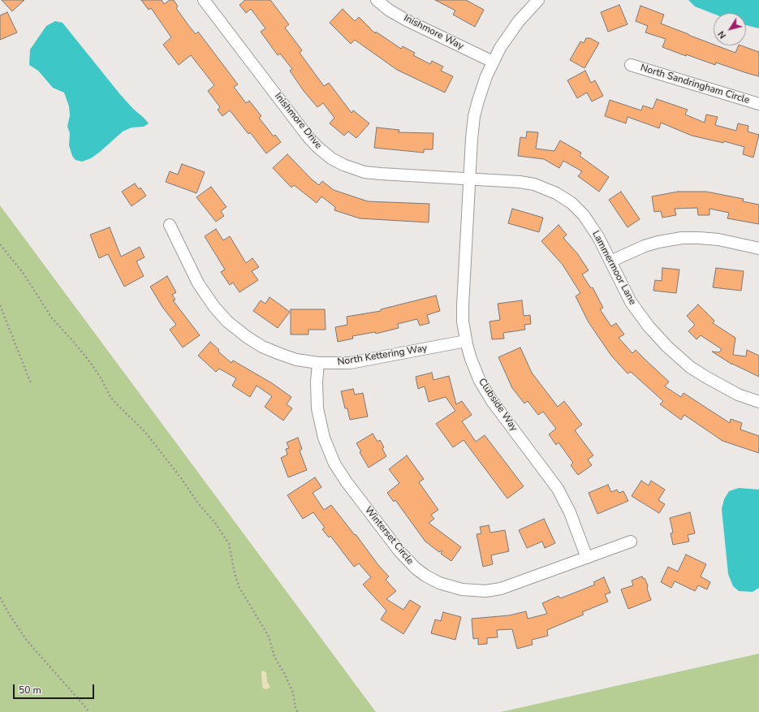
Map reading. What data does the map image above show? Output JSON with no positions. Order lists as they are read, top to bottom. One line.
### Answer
{"streets":{"street":["Inishmore Way","North Sandringham Circle","Inishmore Drive","Lammermoor Lane","North Kettering Way","Clubside Way","Winterset Circle"]},"crossings":[["Inishmore Way","Clubside Way"],["Inishmore Drive","Lammermoor Lane"],["Inishmore Drive","Clubside Way"],["Lammermoor Lane","Clubside Way"],["North Kettering Way","Clubside Way"],["North Kettering Way","Winterset Circle"],["Clubside Way","Winterset Circle"]],"scale_bar":"50 m","north":"bottom left"}
